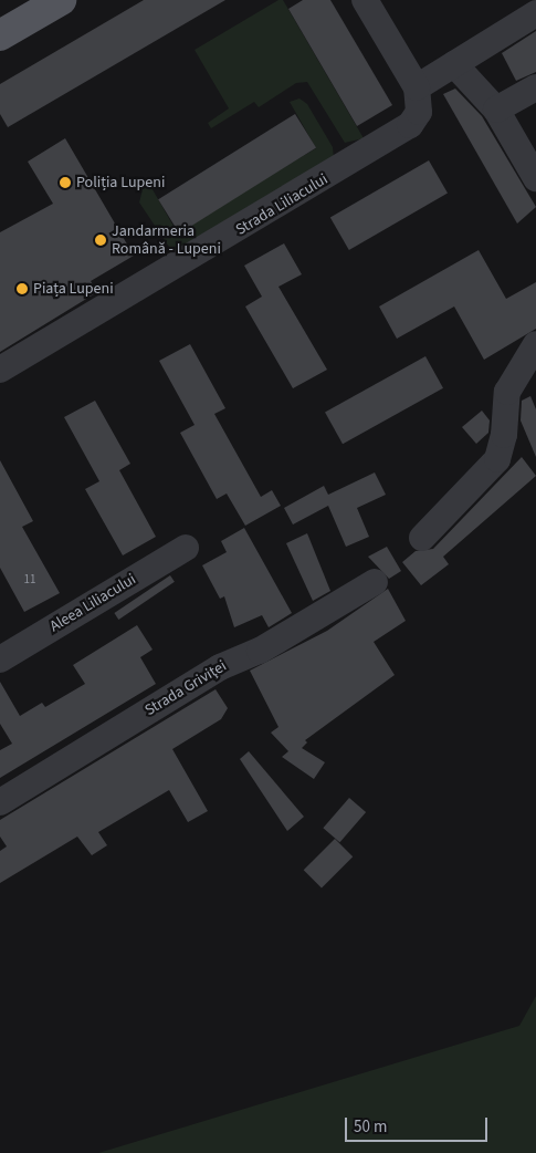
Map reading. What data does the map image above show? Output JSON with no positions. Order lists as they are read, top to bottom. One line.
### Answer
{"streets":{"street":["Strada Liliacului","Aleea Liliacului","Strada Griviţei"]},"places":["Poliția Lupeni","Jandarmeria Română - Lupeni","Piața Lupeni"],"house_numbers":["11"],"scale_bar":"50 m"}
